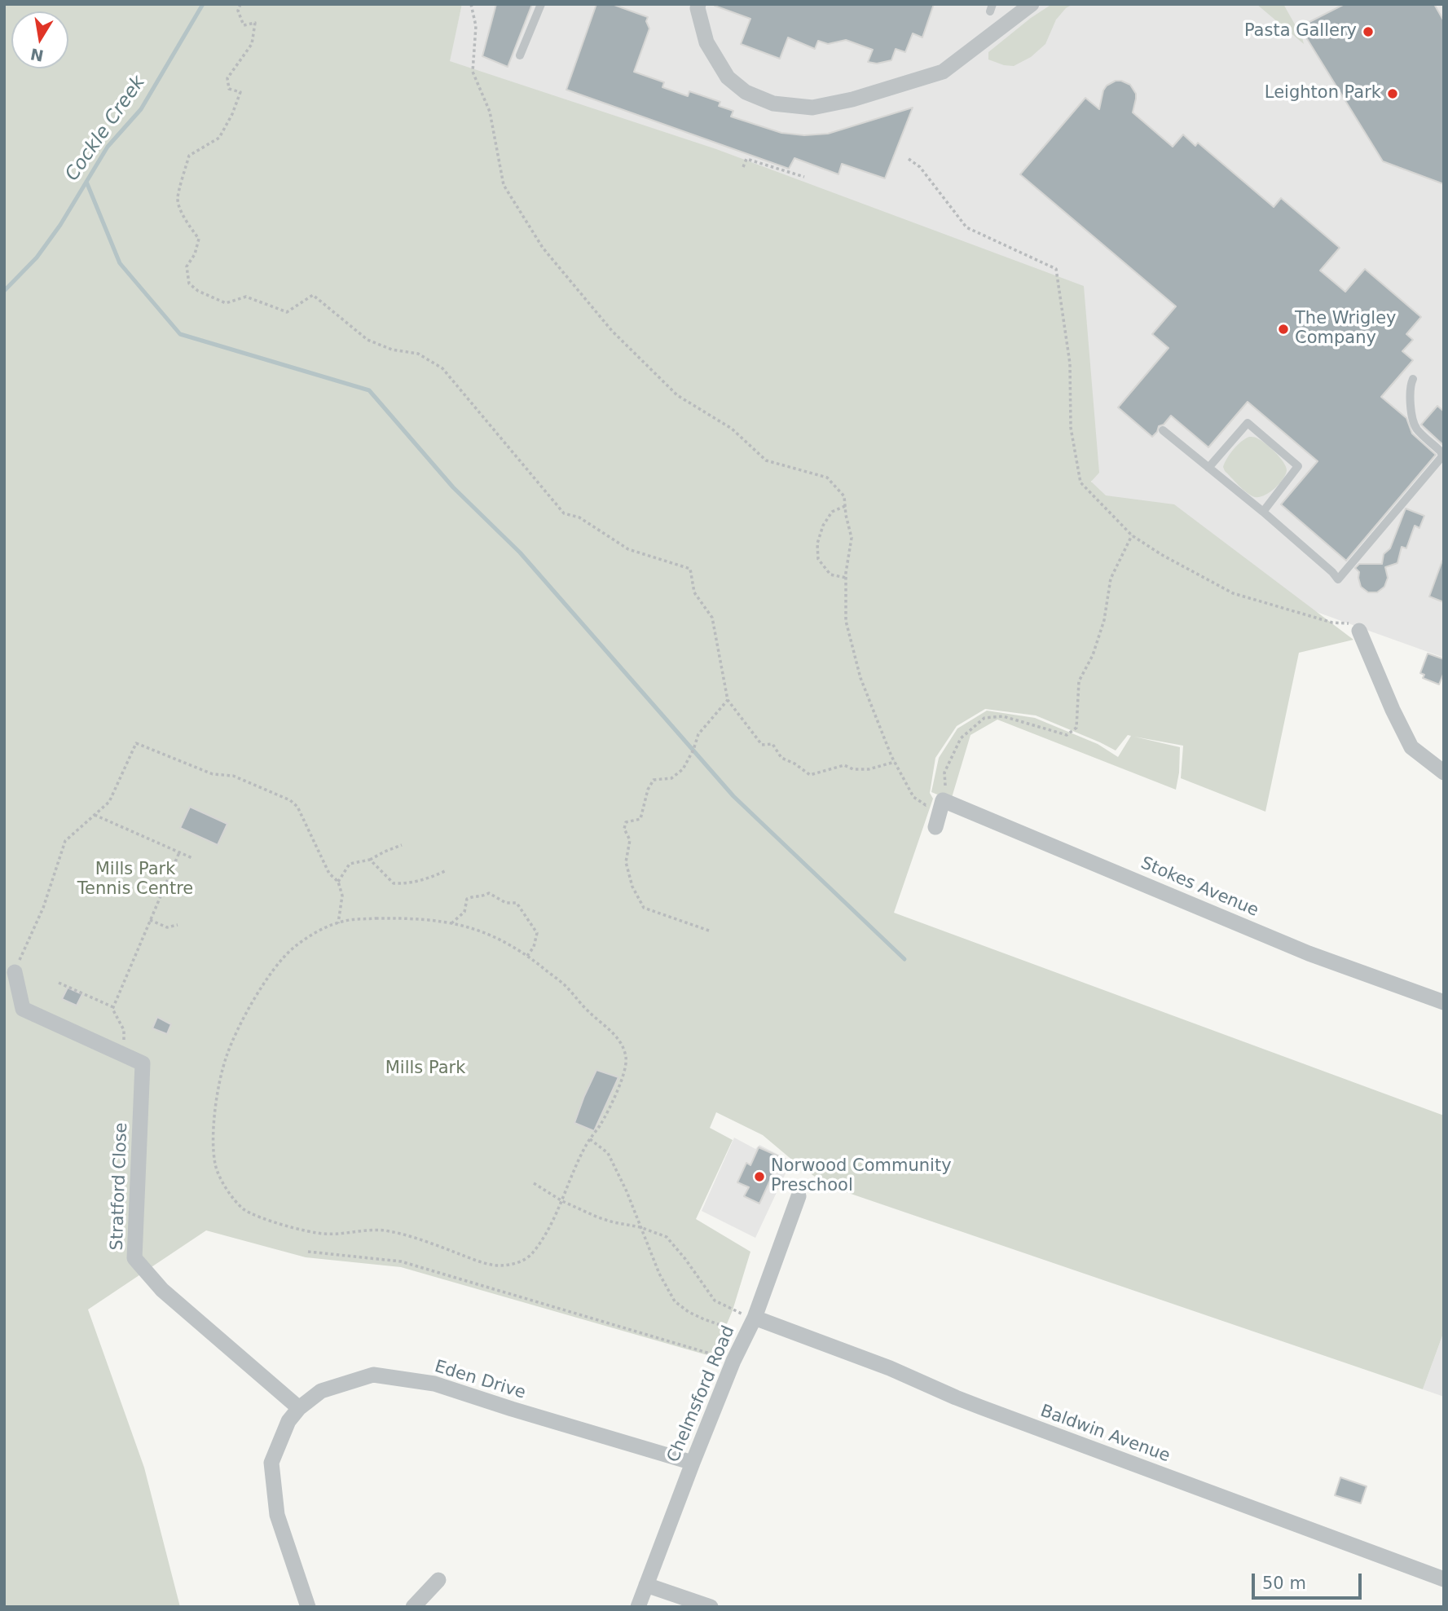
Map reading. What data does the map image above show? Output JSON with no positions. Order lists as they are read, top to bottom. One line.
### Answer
{"streets":{"street":["Stokes Avenue","Stratford Close","Eden Drive","Chelmsford Road","Baldwin Avenue"]},"crossings":[["Stratford Close","Eden Drive"],["Eden Drive","Chelmsford Road"],["Chelmsford Road","Baldwin Avenue"]],"water":["Cockle Creek"],"parks":["Mills Park Tennis Centre","Mills Park"],"places":["Pasta Gallery","Leighton Park","The Wrigley Company","Norwood Community Preschool"],"scale_bar":"50 m","north":"bottom"}
